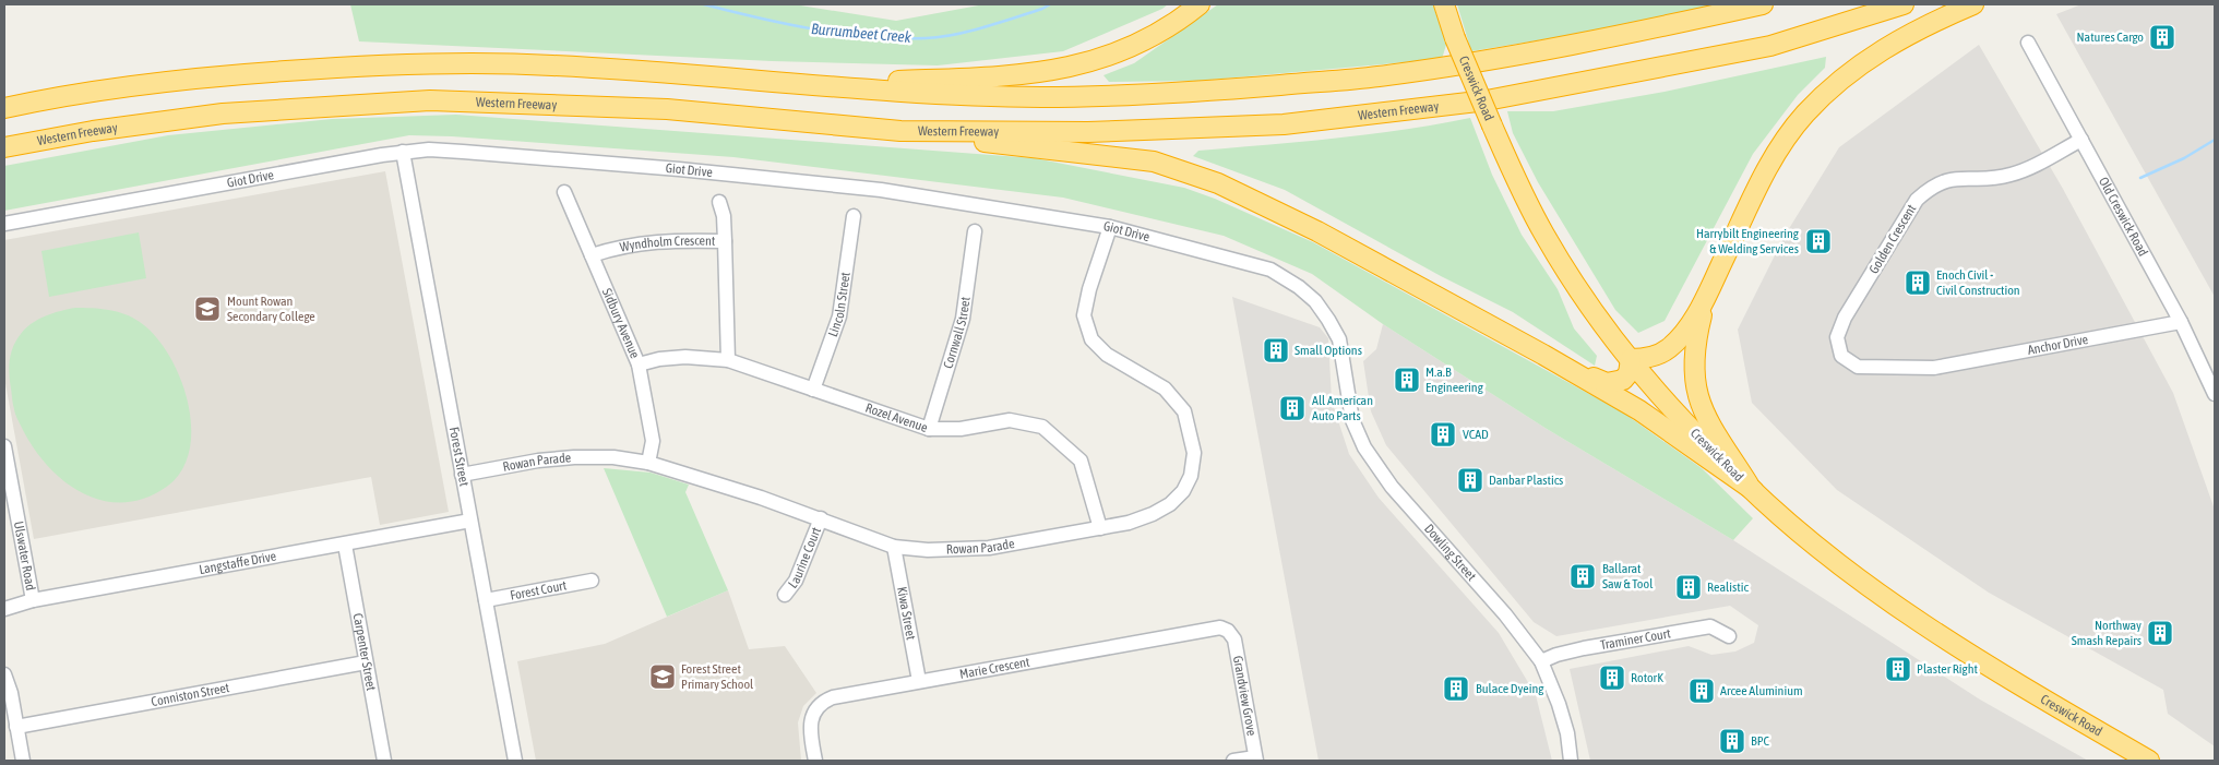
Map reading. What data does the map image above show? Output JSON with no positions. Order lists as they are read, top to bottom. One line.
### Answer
{"streets":{"highway":["Creswick Road","Western Freeway"],"street":["Giot Drive","Old Creswick Road","Golden Crescent","Wyndholm Crescent","Lincoln Street","Sidbury Avenue","Cornwall Street","Anchor Drive","Rozel Avenue","Forest Street","Rowan Parade","Dowling Street","Ulswater Road","Laurine Court","Langstaffe Drive","Forest Court","Kiwa Street","Traminer Court","Carpenter Street","Marie Crescent","Conniston Street","Grandview Grove"]},"crossings":[["Giot Drive","Forest Street"],["Giot Drive","Rowan Parade"],["Giot Drive","Dowling Street"],["Old Creswick Road","Golden Crescent"],["Old Creswick Road","Anchor Drive"],["Golden Crescent","Anchor Drive"],["Wyndholm Crescent","Sidbury Avenue"],["Wyndholm Crescent","Rozel Avenue"],["Lincoln Street","Rozel Avenue"],["Sidbury Avenue","Rozel Avenue"],["Sidbury Avenue","Rowan Parade"],["Cornwall Street","Rozel Avenue"],["Rozel Avenue","Rowan Parade"],["Forest Street","Rowan Parade"],["Forest Street","Langstaffe Drive"],["Forest Street","Forest Court"],["Rowan Parade","Laurine Court"],["Rowan Parade","Kiwa Street"],["Dowling Street","Traminer Court"],["Ulswater Road","Langstaffe Drive"],["Langstaffe Drive","Carpenter Street"],["Kiwa Street","Marie Crescent"],["Carpenter Street","Conniston Street"],["Marie Crescent","Grandview Grove"]],"water":["Burrumbeet Creek"],"places":{"building":["Natures Cargo","Harrybilt Engineering & Welding Services","Enoch Civil - Civil Construction","Small Options","M.a.B Engineering","All American Auto Parts","VCAD","Danbar Plastics","Ballarat Saw & Tool","Realistic","Northway Smash Repairs","Plaster Right","RotorK","Bulace Dyeing","Arcee Aluminium","BPC"],"school or university":["Mount Rowan Secondary College","Forest Street Primary School"]}}
